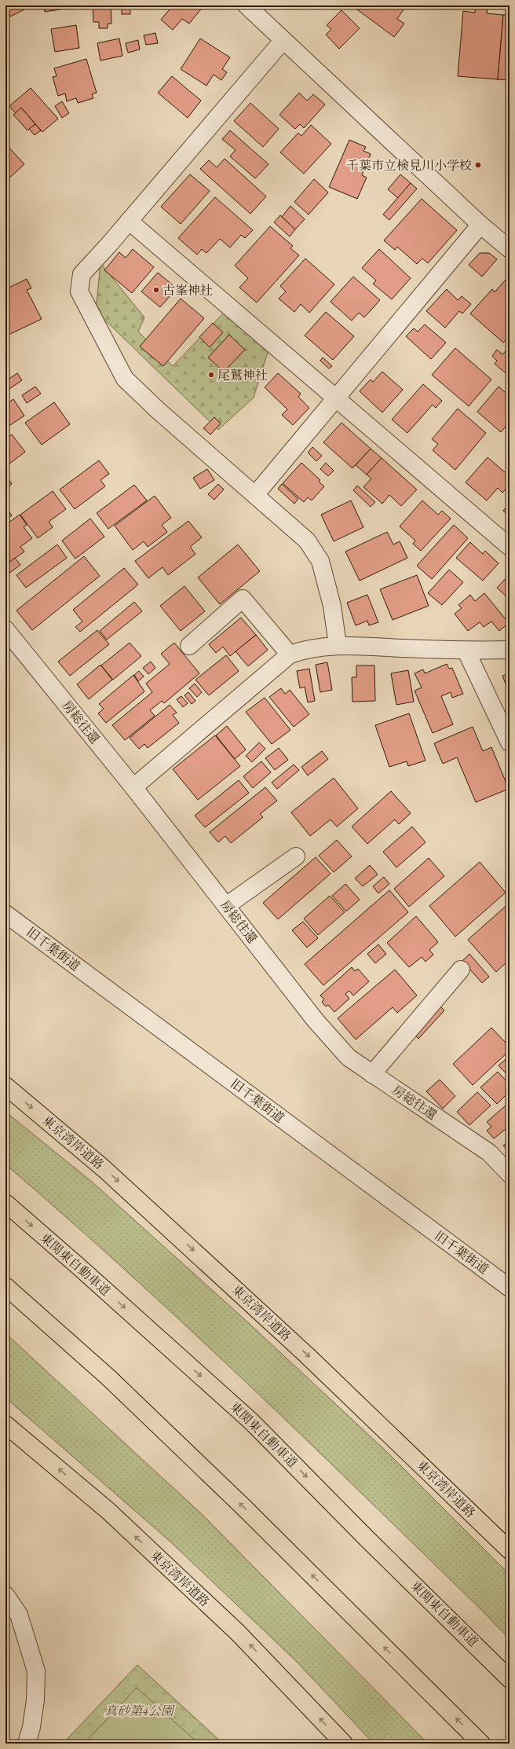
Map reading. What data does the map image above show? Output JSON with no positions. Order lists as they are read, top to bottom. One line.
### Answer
{"streets":{"highway":["東京湾岸道路","東関東自動車道"],"street":["房総往還","旧千葉街道"]},"parks":["真砂第4公園"],"places":["千葉市立検見川小学校","古峯神社","尾鷲神社"]}
